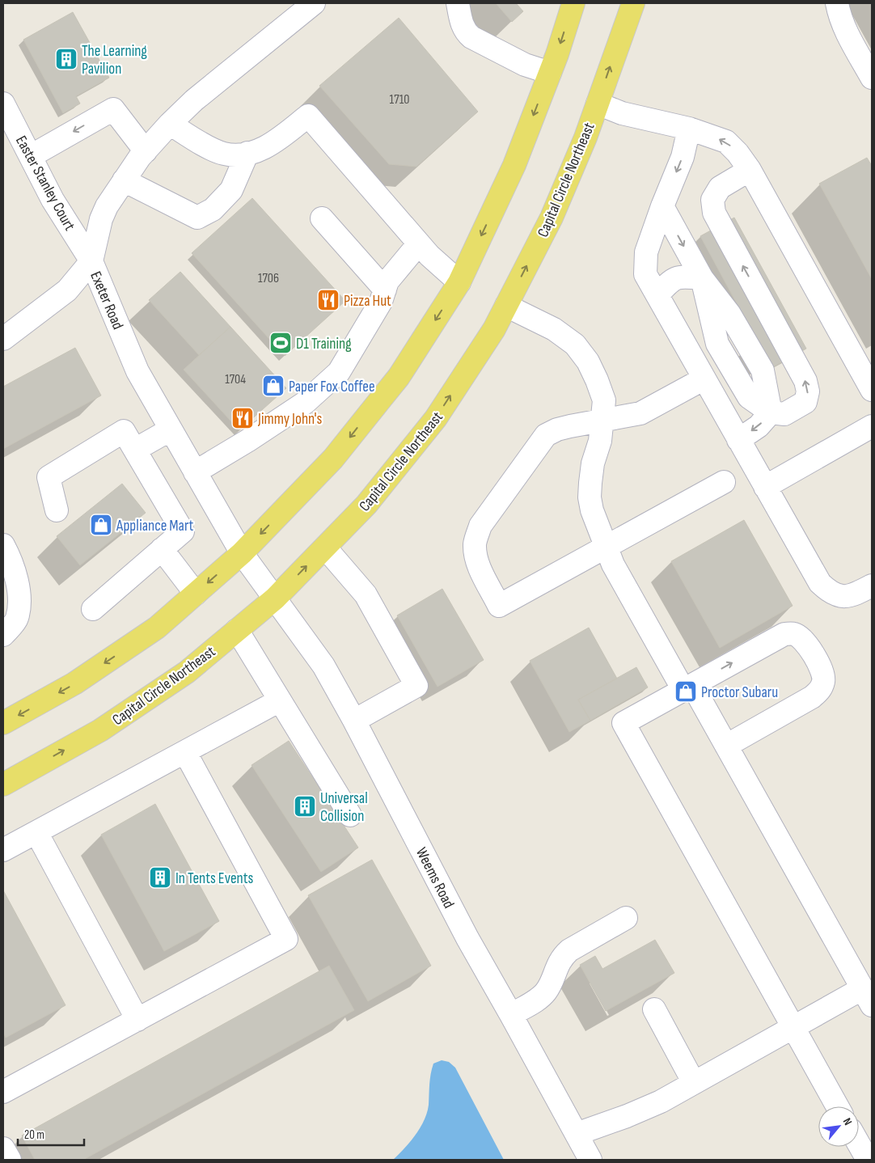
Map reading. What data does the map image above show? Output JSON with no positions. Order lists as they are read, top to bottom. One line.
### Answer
{"streets":{"main road":["Capital Circle Northeast"],"street":["Easter Stanley Court","Exeter Road","Weems Road"]},"crossings":[["Capital Circle Northeast","Exeter Road"],["Capital Circle Northeast","Weems Road"],["Easter Stanley Court","Exeter Road"],["Exeter Road","Weems Road"]],"places":{"building":["The Learning Pavilion","Universal Collision","In Tents Events"],"restaurant":["Pizza Hut","Jimmy John's"],"sports":["D1 Training"],"shop":["Paper Fox Coffee","Appliance Mart","Proctor Subaru"]},"house_numbers":["1710","1706","1704"],"scale_bar":"20 m","north":"top right"}
